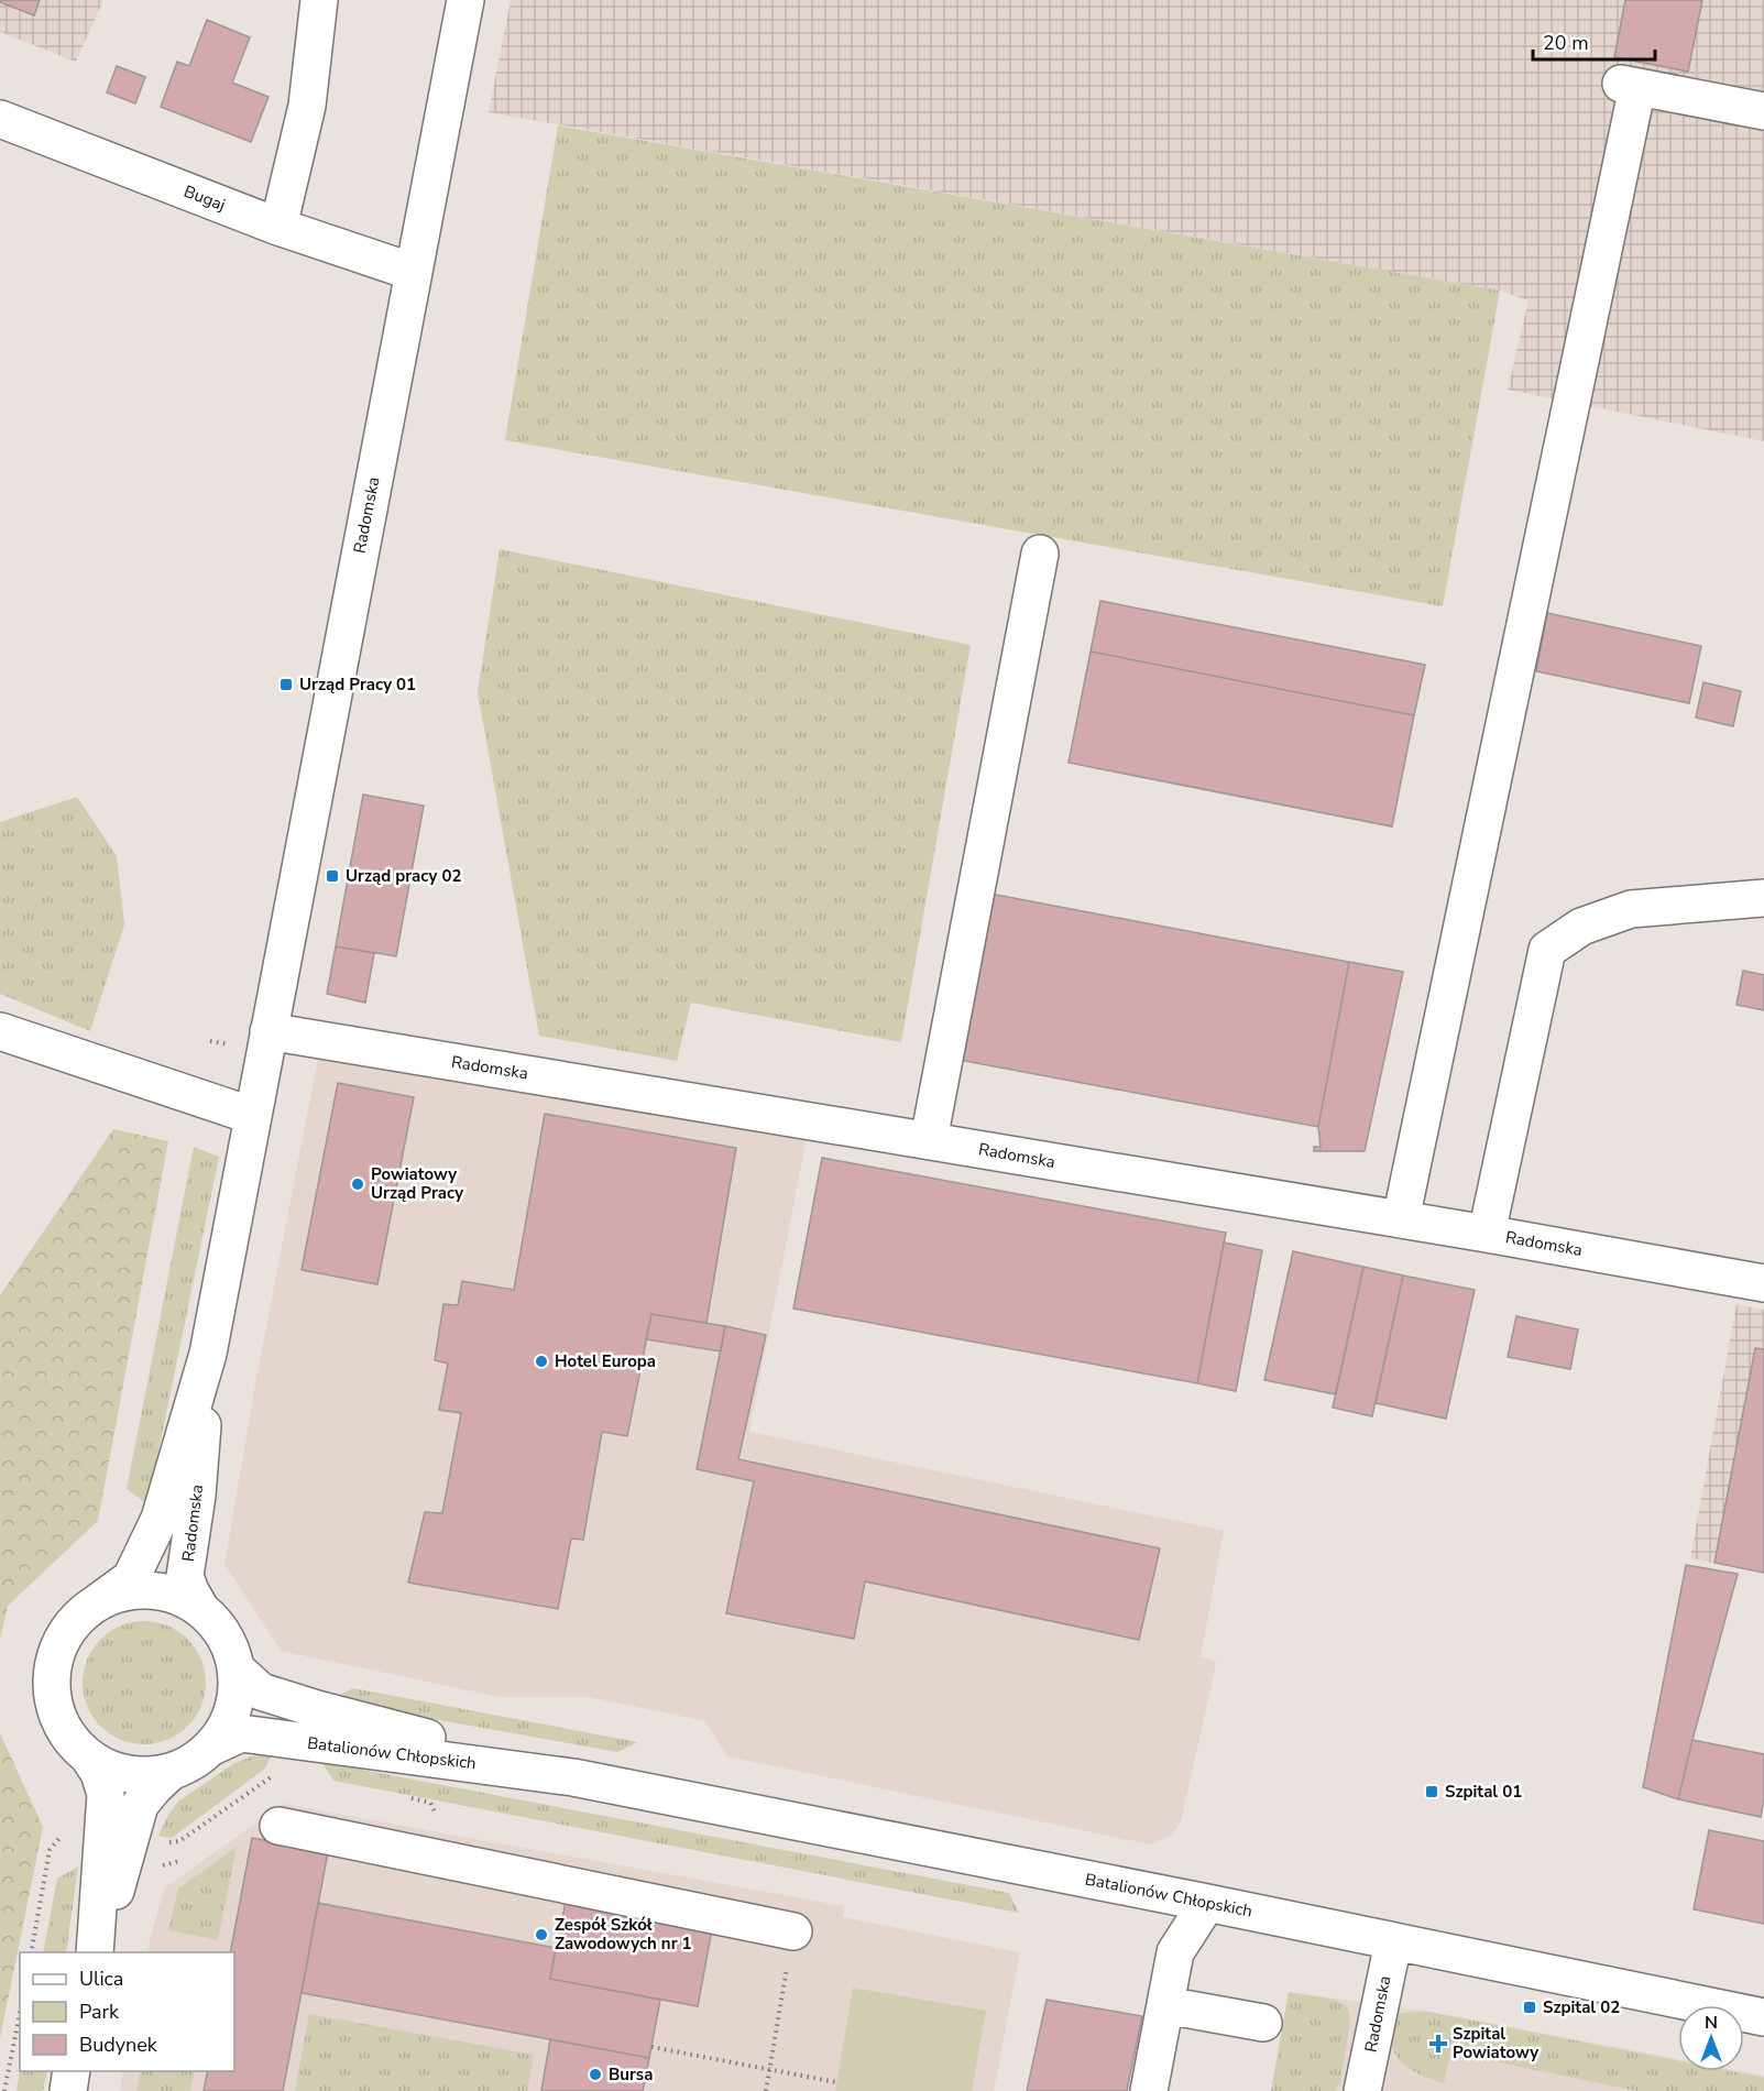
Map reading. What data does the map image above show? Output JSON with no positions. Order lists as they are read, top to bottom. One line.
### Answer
{"streets":{"street":["Bugaj","Radomska","Batalionów Chłopskich"]},"crossings":[["Bugaj","Radomska"],["Radomska","Batalionów Chłopskich"]],"places":{"transit":["Urząd Pracy 01","Urząd pracy 02","Szpital 01","Szpital 02"],"other":["Powiatowy Urząd Pracy","Hotel Europa","Zespół Szkół Zawodowych nr 1","Bursa"],"health":["Szpital Powiatowy"]},"legend":["Ulica","Park","Budynek"],"scale_bar":"20 m","north":"top"}
